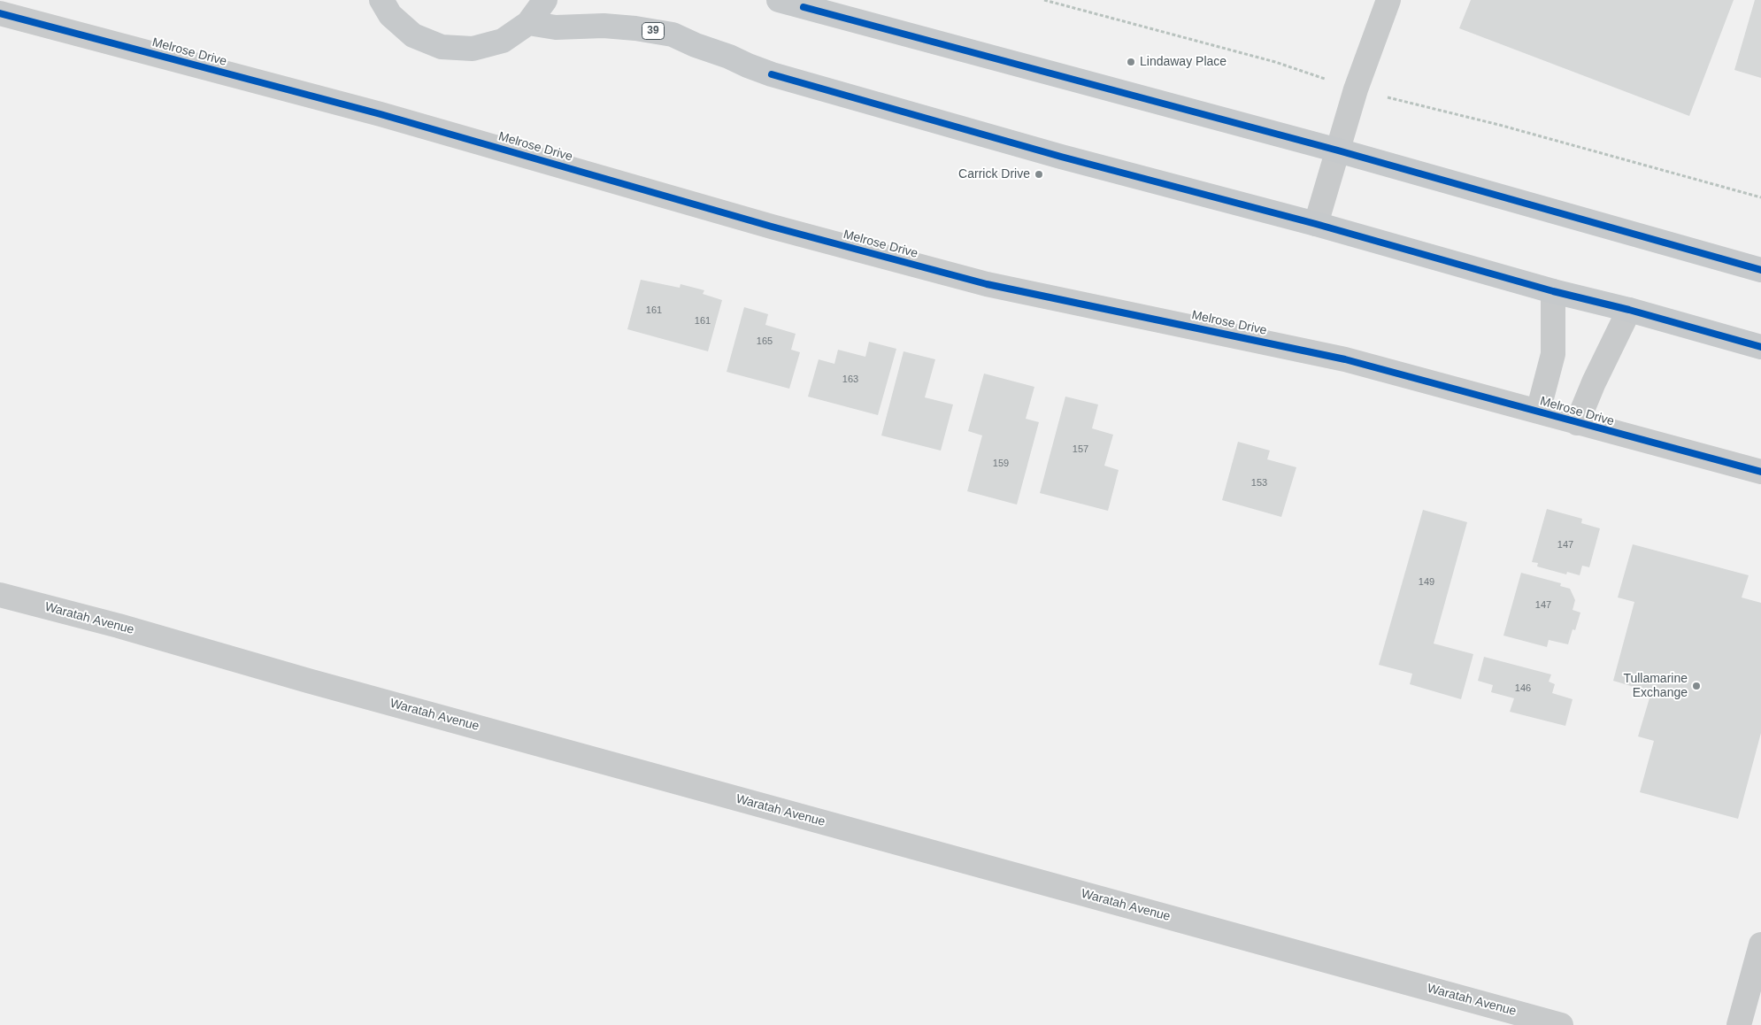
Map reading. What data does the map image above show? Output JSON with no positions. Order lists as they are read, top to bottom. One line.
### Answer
{"streets":{"main road":["39"],"street":["Melrose Drive","Waratah Avenue"]},"places":["Lindaway Place","Carrick Drive","Tullamarine Exchange"],"house_numbers":["161","161","165","163","157","159","153","147","149","147","146"]}
